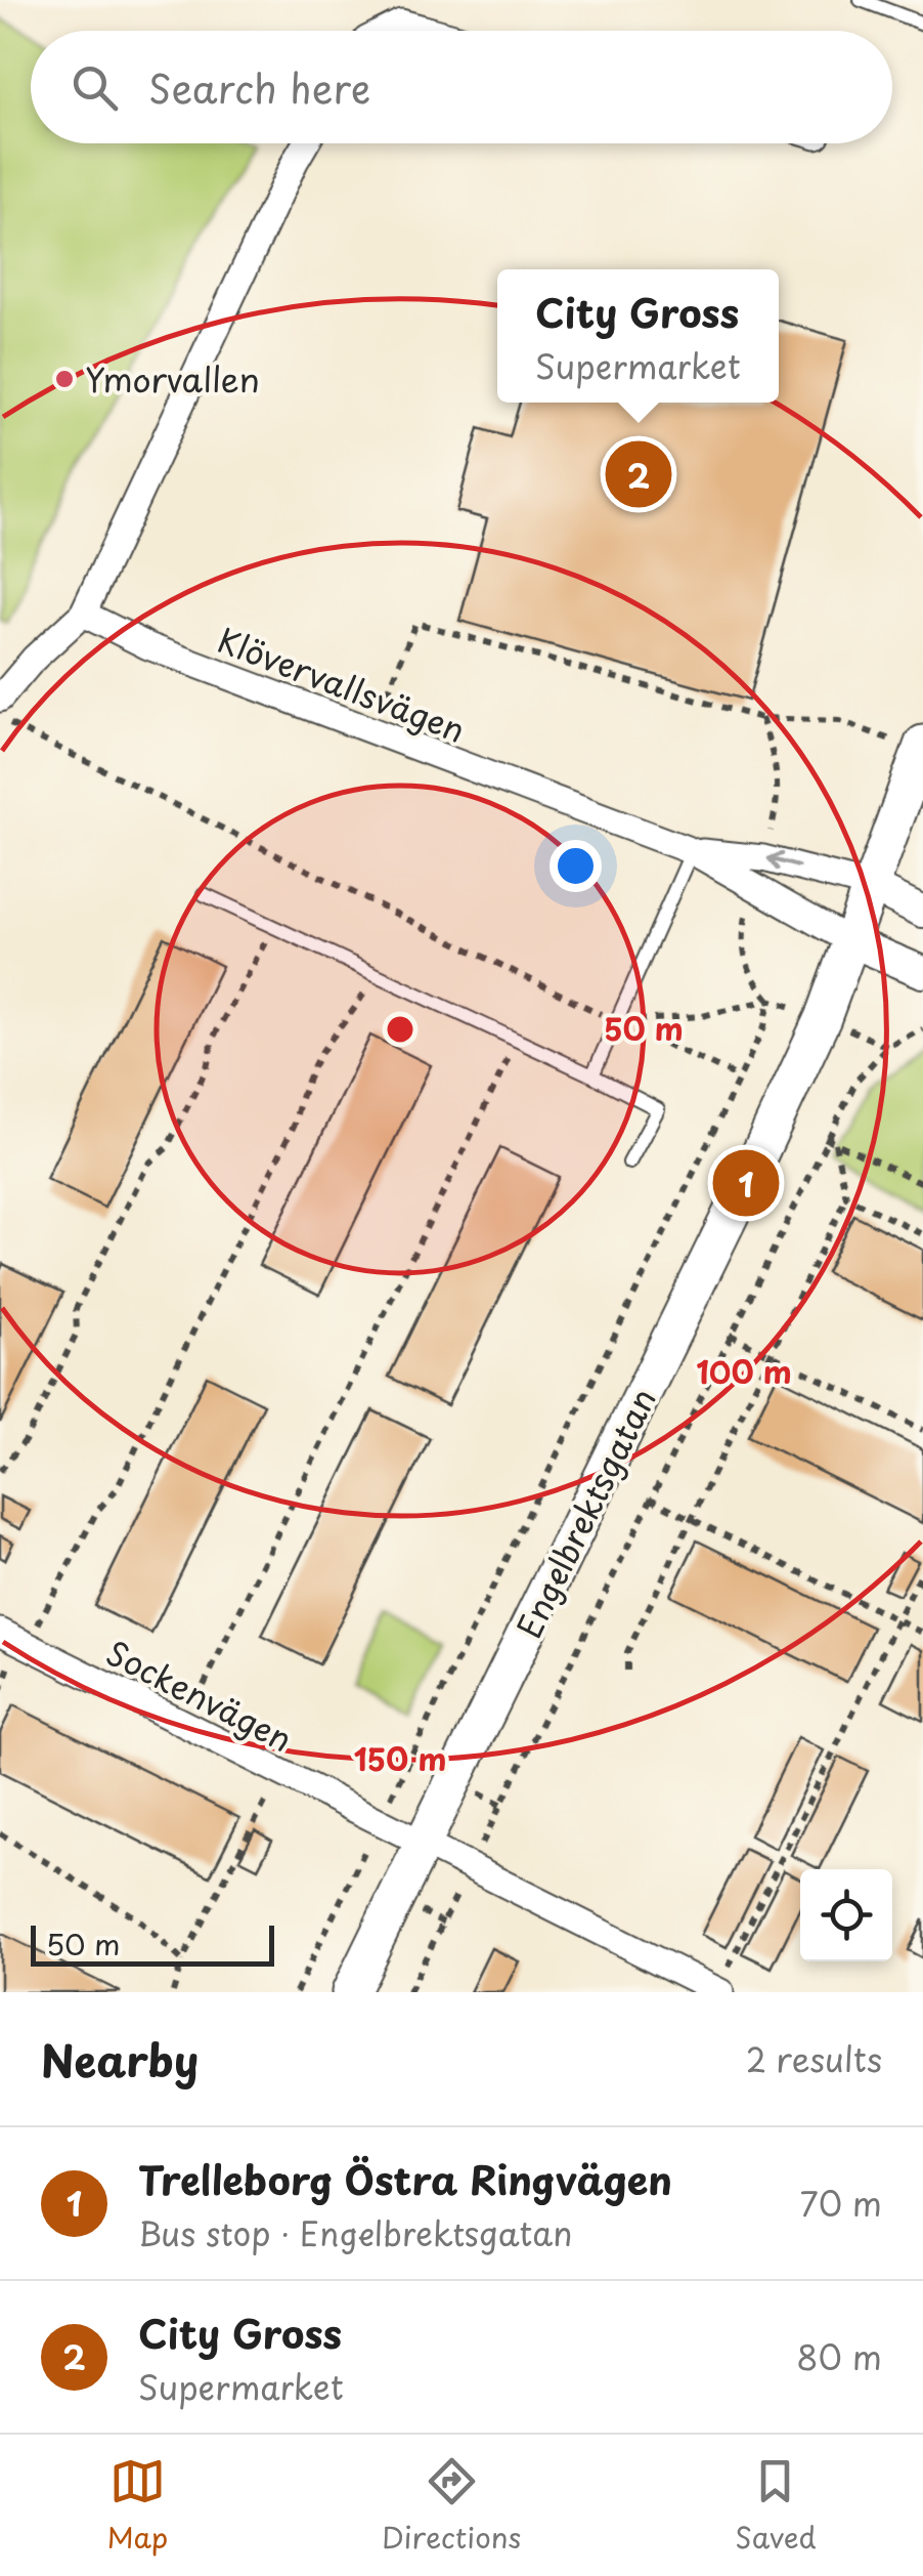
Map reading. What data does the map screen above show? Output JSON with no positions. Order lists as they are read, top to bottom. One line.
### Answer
{"streets":{"main road":["Engelbrektsgatan"],"street":["Klövervallsvägen","Sockenvägen"]},"crossings":[["Klövervallsvägen","Engelbrektsgatan"],["Engelbrektsgatan","Sockenvägen"]],"places":["Ymorvallen"],"scale_bar":"50 m","page":{"search":"Search here","popup":["City Gross","Supermarket"],"pins":["2","1"],"scale":"50 m","heading":["Nearby","2 results"],"list":[{"mark":"1","name":"Trelleborg Östra Ringvägen","note":"Bus stop · Engelbrektsgatan","value":"70 m"},{"mark":"2","name":"City Gross","note":"Supermarket","value":"80 m"}],"nav":["Map","Directions","Saved"]},"rings":["50 m","100 m","150 m"]}
